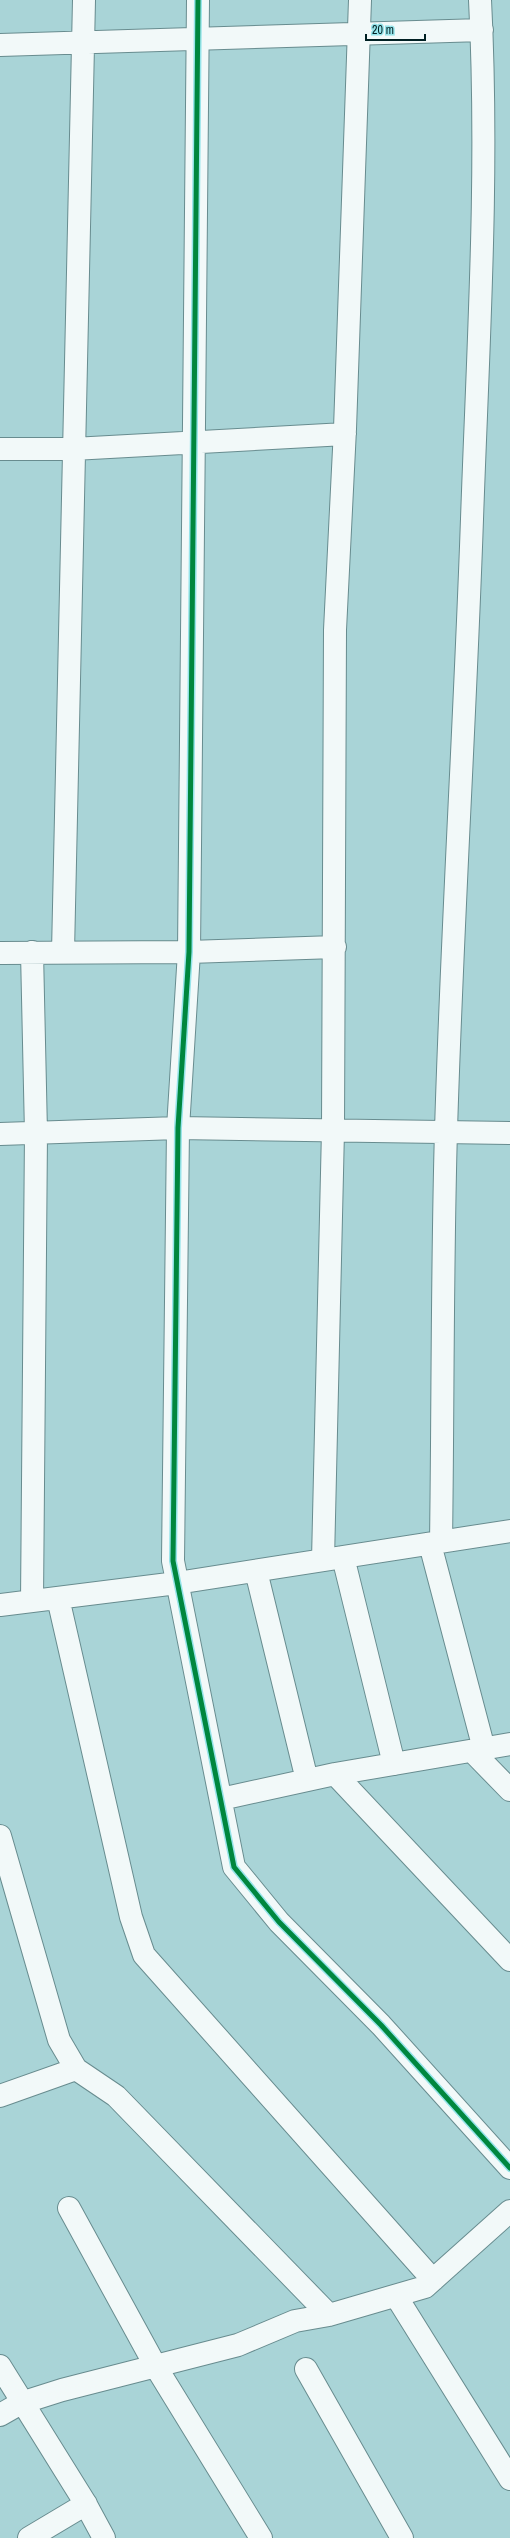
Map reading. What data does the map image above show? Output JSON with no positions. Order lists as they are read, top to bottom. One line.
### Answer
{"scale_bar":"20 m"}
